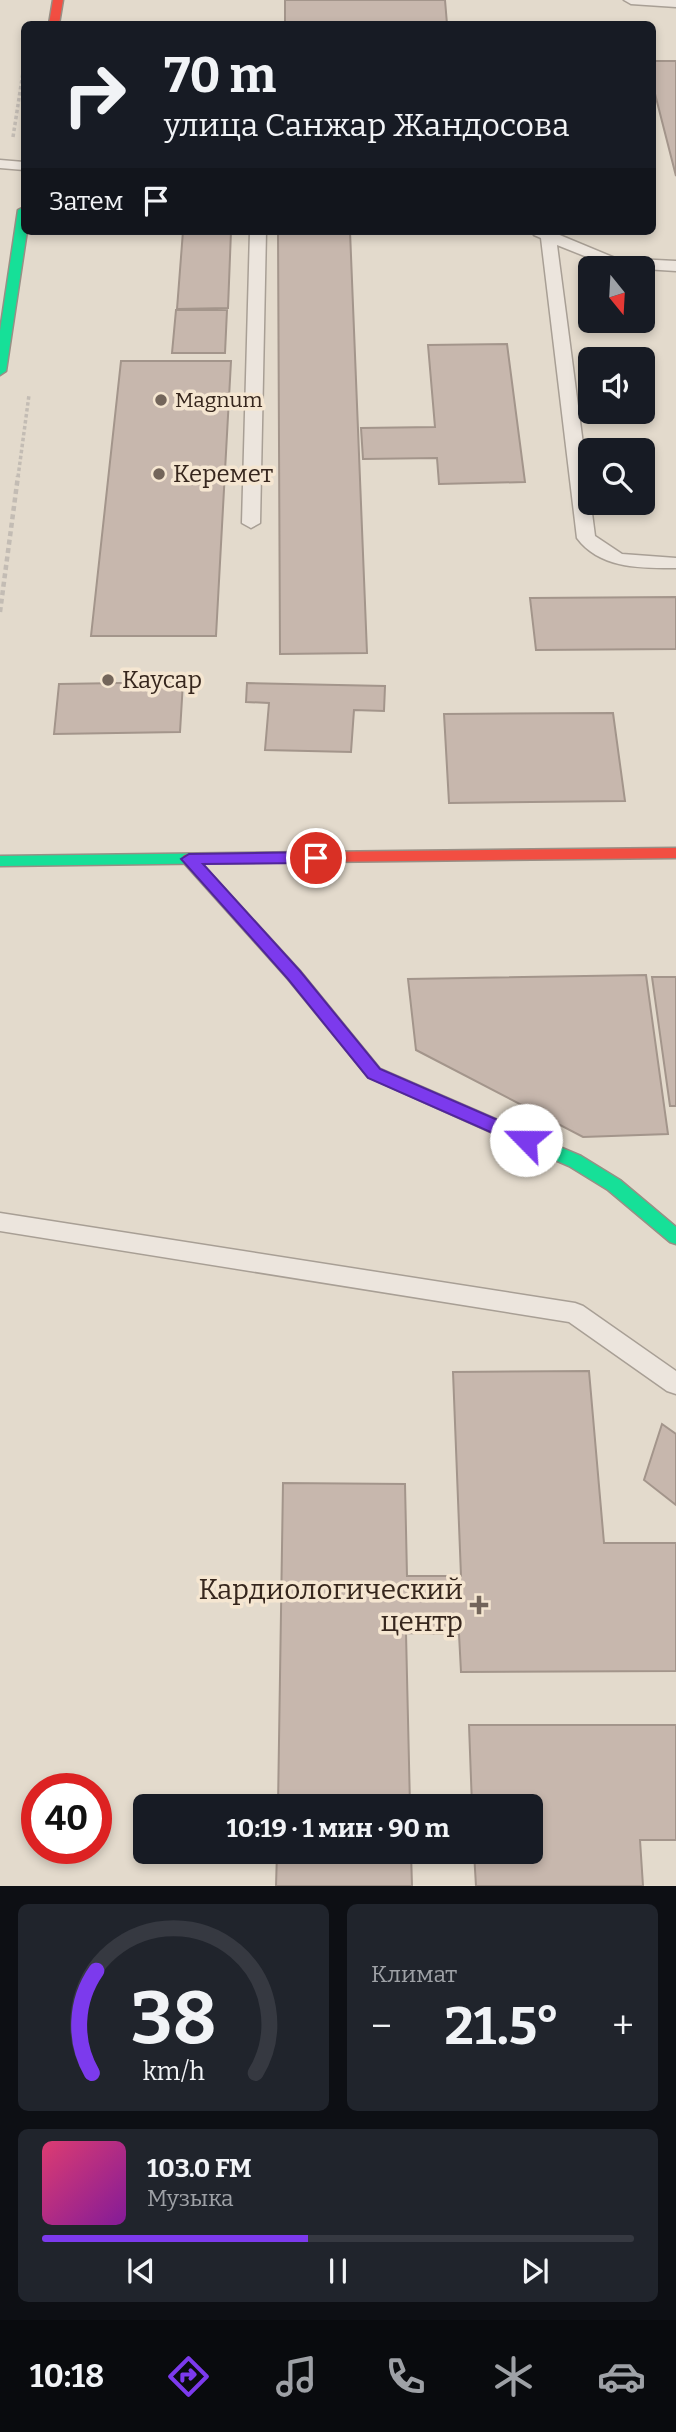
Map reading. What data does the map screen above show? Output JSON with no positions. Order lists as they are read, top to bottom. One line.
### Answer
{"places":{"other":["Magnum","Керемет","Каусар"],"health":["Кардиологический центр"]},"north":"bottom","page":{"turn":["70 m","улица Санжар Жандосова"],"then":"Затем","limit":"40","trip":"10:19 · 1 мин · 90 m","tile":"Климат","heat":["−","21.5°","+"],"song":["103.0 FM","Музыка"],"tabs":"10:18","gauge":["38","km/h"]}}
